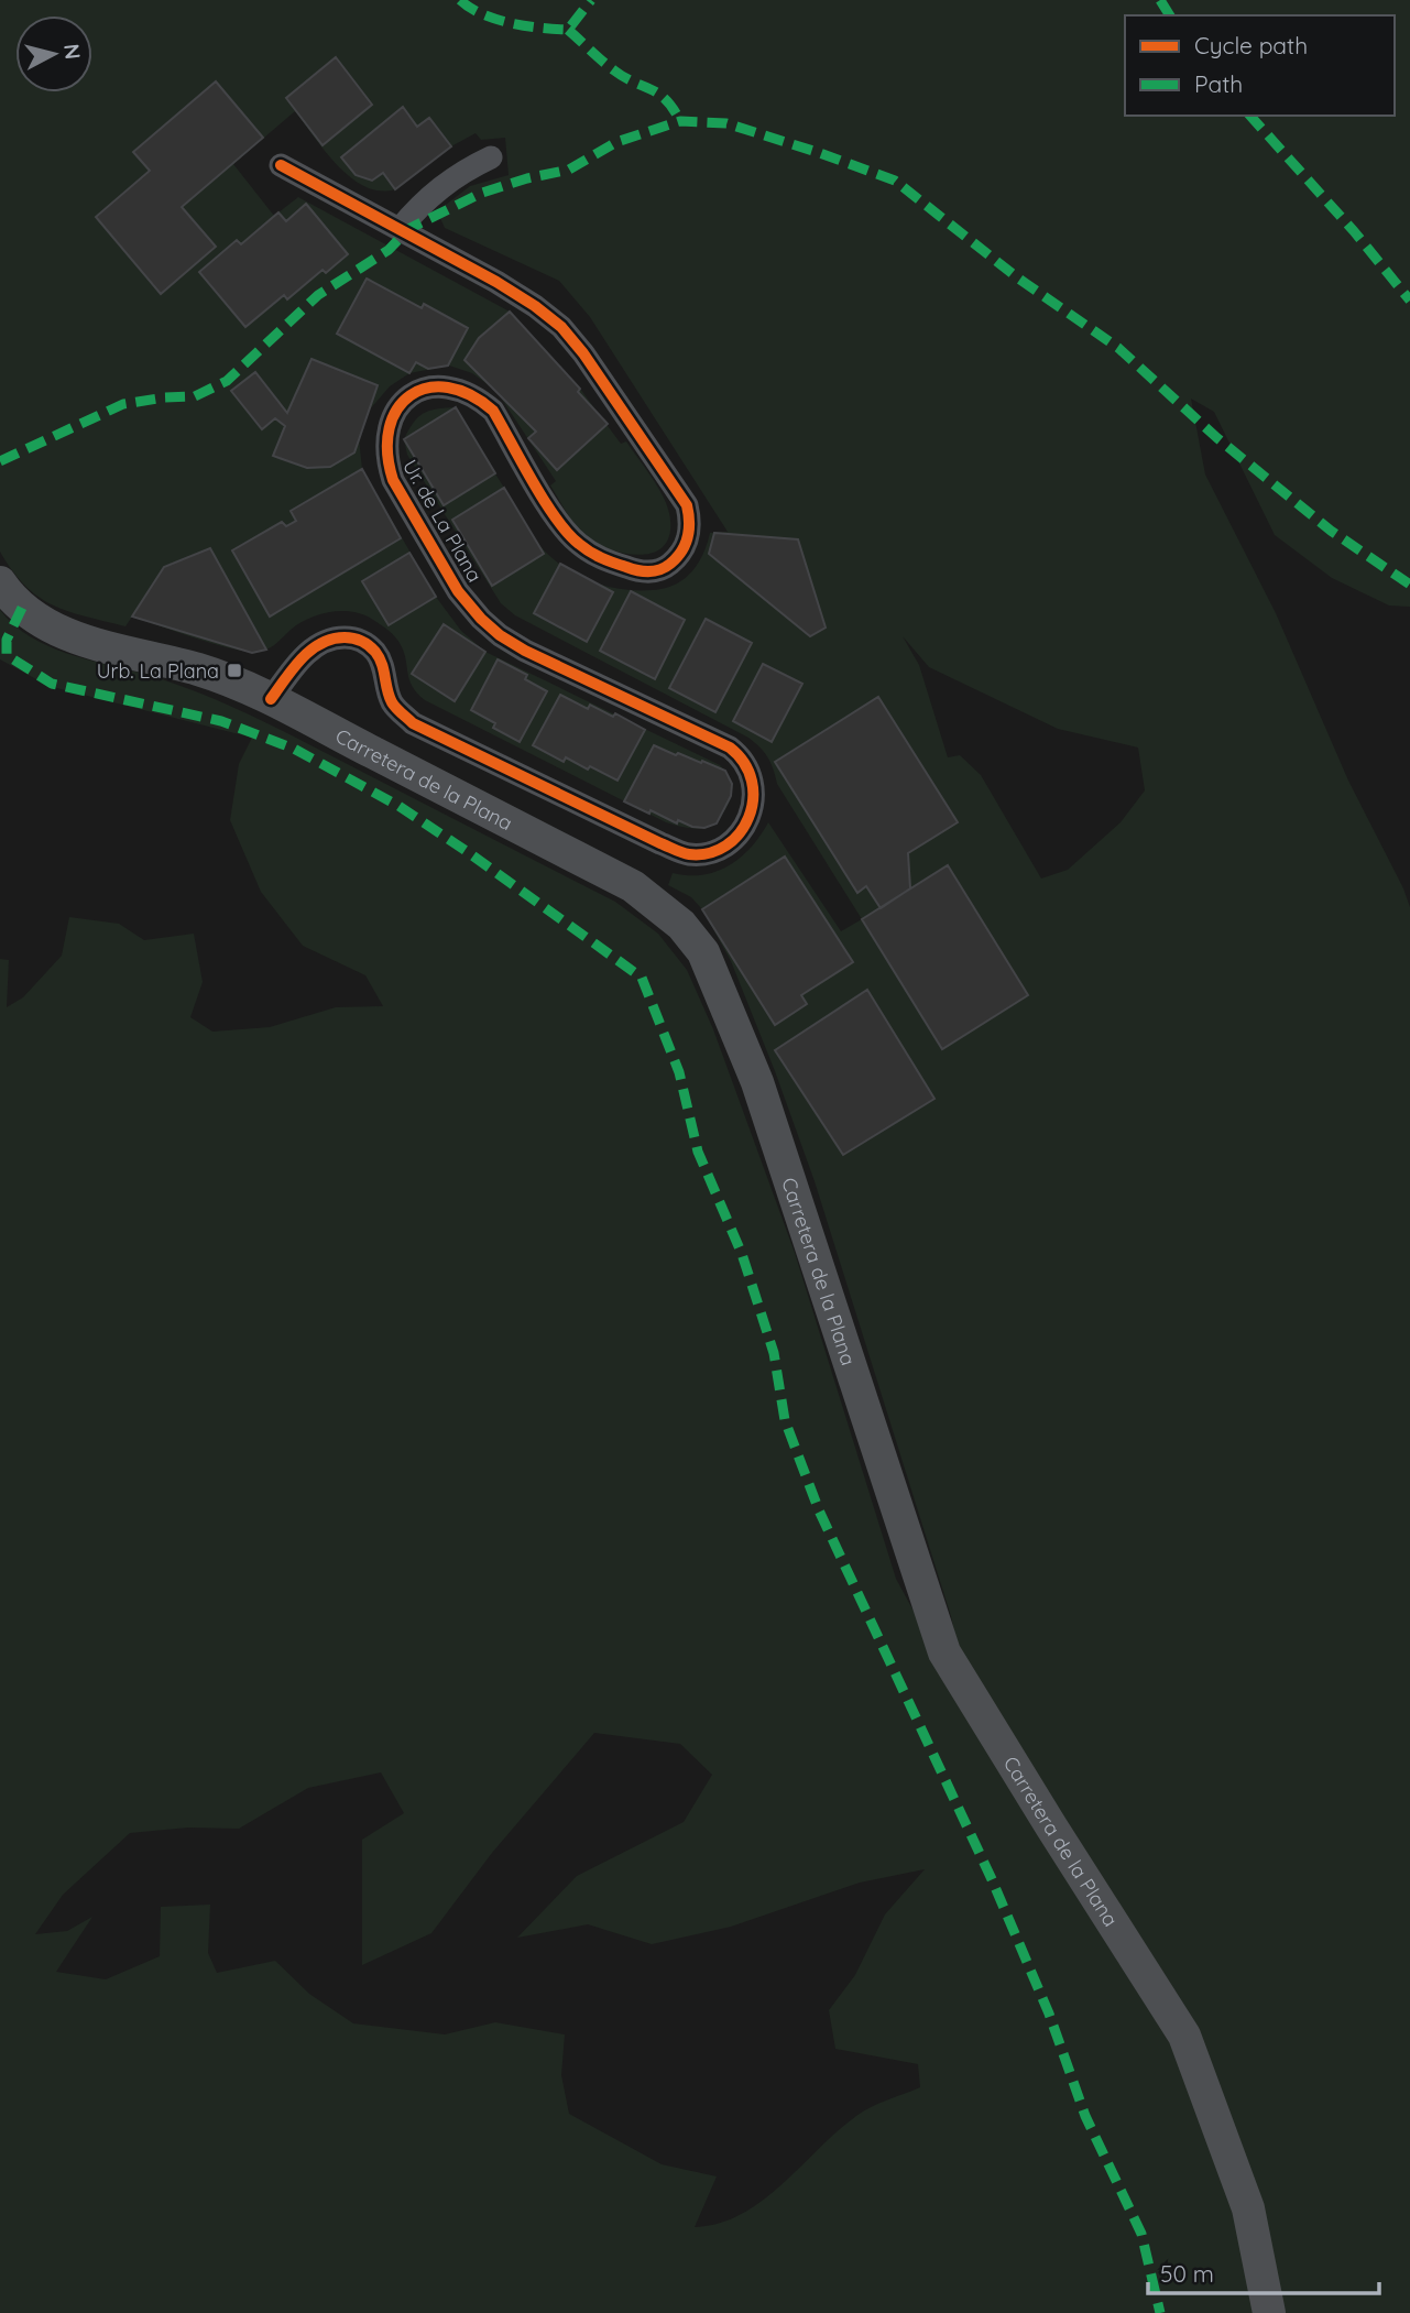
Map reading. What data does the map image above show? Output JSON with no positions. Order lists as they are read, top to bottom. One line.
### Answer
{"streets":{"main road":["Carretera de la Plana"],"street":["Ur. de La Plana"]},"crossings":[["Ur. de La Plana","Carretera de la Plana"]],"places":{"transit":["Urb. La Plana"]},"legend":["Cycle path","Path"],"scale_bar":"50 m","north":"right"}
